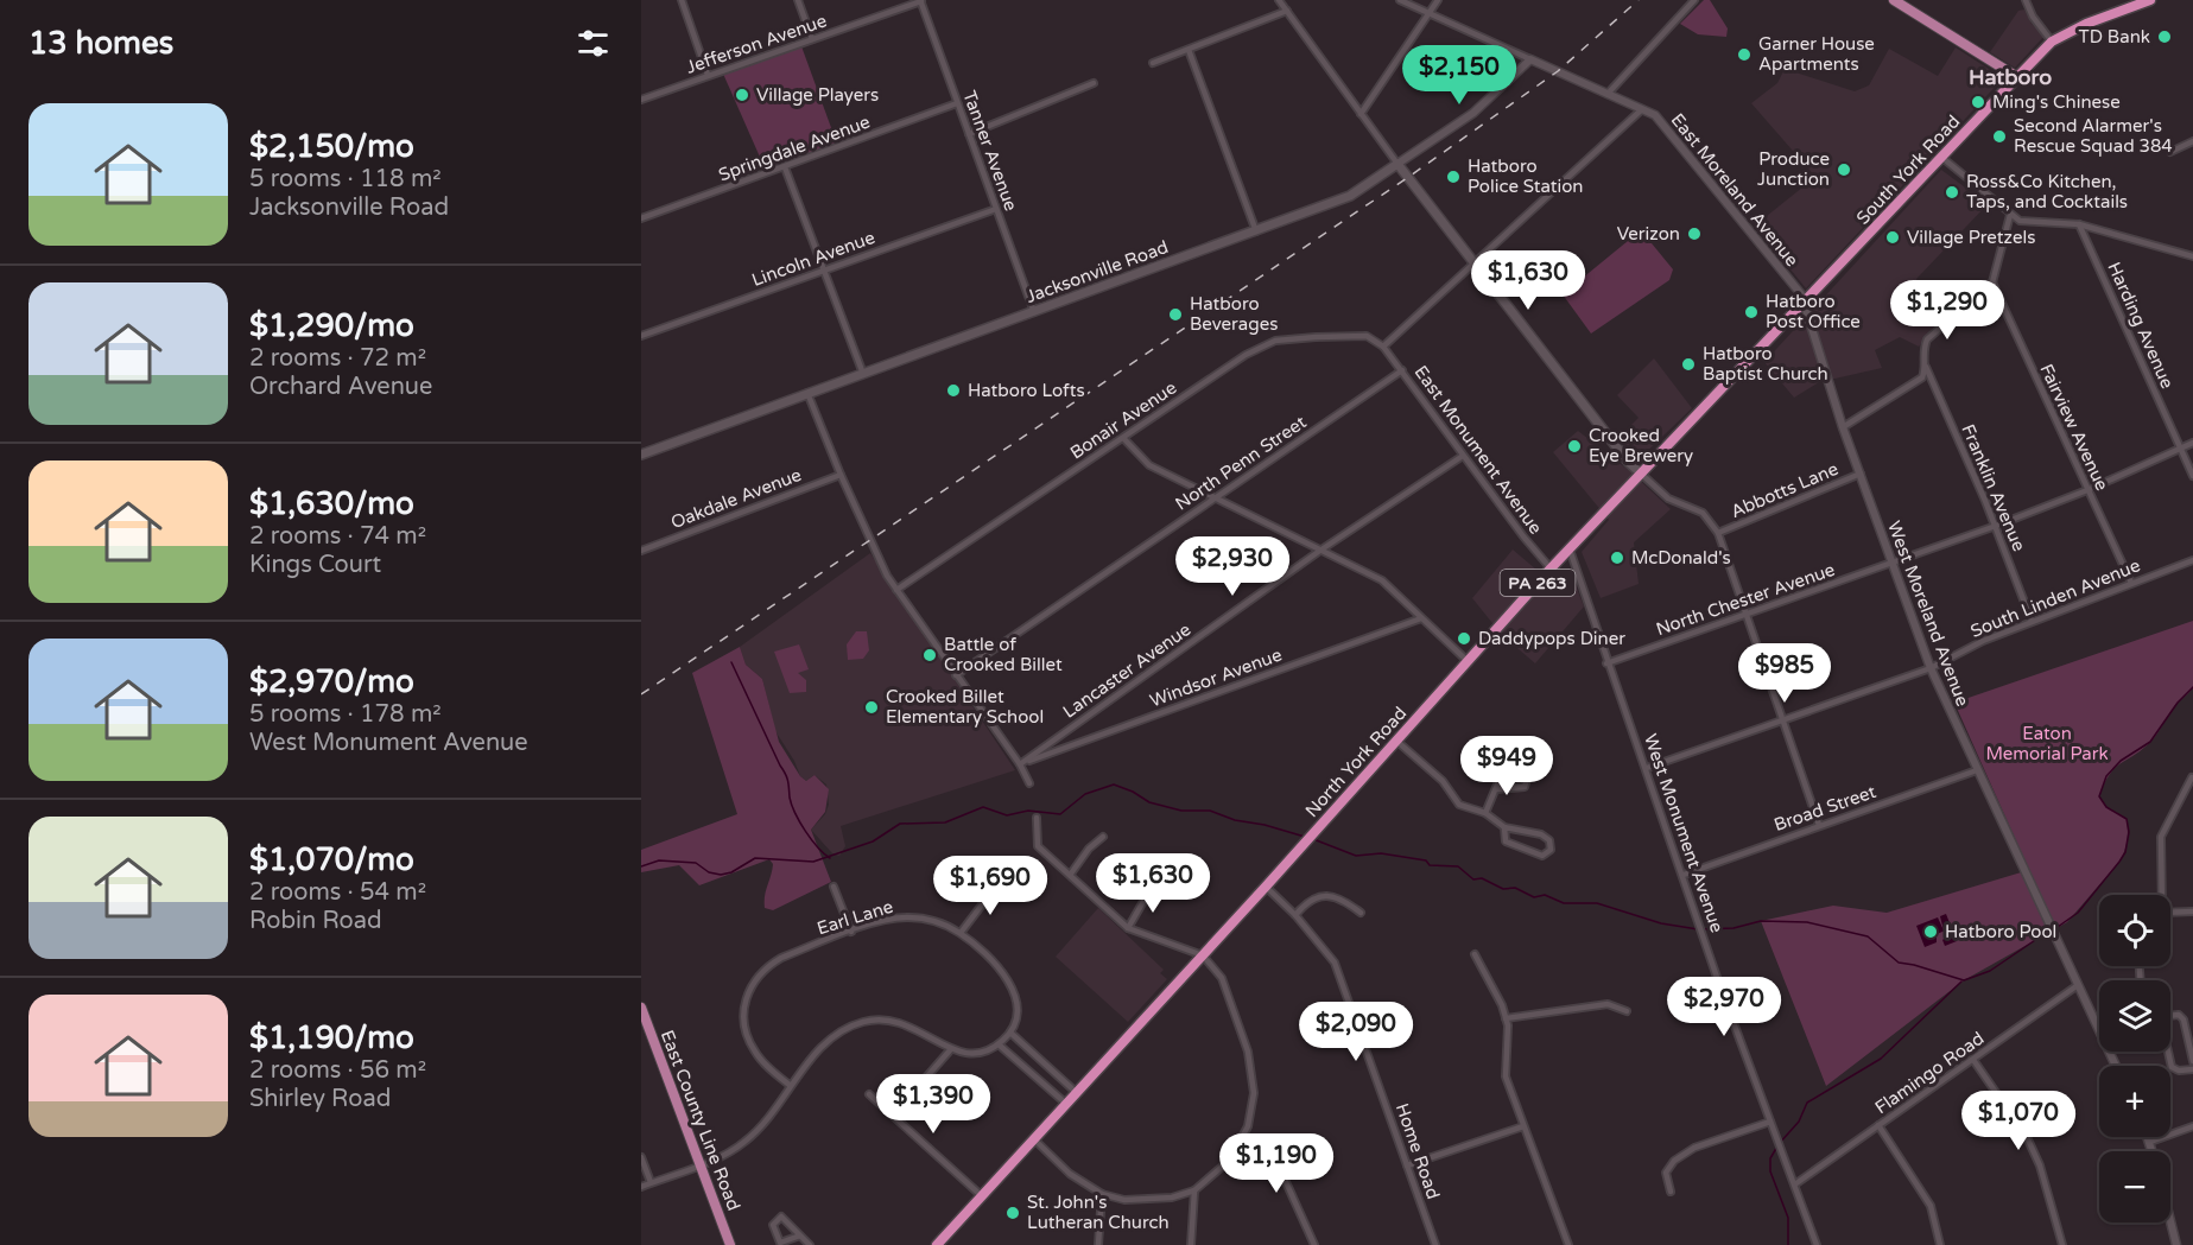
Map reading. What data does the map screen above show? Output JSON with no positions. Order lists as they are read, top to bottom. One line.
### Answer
{"streets":{"highway":["South York Road","PA 263","North York Road"],"main road":["Jacksonville Road","East County Line Road"],"street":["Jefferson Avenue","Springdale Avenue","Tanner Avenue","East Moreland Avenue","Lincoln Avenue","Harding Avenue","Bonair Avenue","Fairview Avenue","East Monument Avenue","North Penn Street","Franklin Avenue","Abbotts Lane","Oakdale Avenue","South Linden Avenue","North Chester Avenue","West Moreland Avenue","Lancaster Avenue","Windsor Avenue","Broad Street","West Monument Avenue","Earl Lane","Flamingo Road","Home Road"]},"crossings":[["Jefferson Avenue","Tanner Avenue"],["Springdale Avenue","Tanner Avenue"],["Tanner Avenue","Lincoln Avenue"],["Tanner Avenue","Jacksonville Road"],["South York Road","East Moreland Avenue"],["South York Road","West Moreland Avenue"],["South York Road","North York Road"],["East Moreland Avenue","Jacksonville Road"],["East Moreland Avenue","West Moreland Avenue"],["East Moreland Avenue","North York Road"],["Harding Avenue","North Chester Avenue"],["Bonair Avenue","East Monument Avenue"],["Fairview Avenue","South Linden Avenue"],["Fairview Avenue","North Chester Avenue"],["East Monument Avenue","North Penn Street"],["East Monument Avenue","Lancaster Avenue"],["East Monument Avenue","North York Road"],["Franklin Avenue","South Linden Avenue"],["Franklin Avenue","North Chester Avenue"],["Abbotts Lane","West Moreland Avenue"],["South Linden Avenue","West Moreland Avenue"],["South Linden Avenue","West Monument Avenue"],["North Chester Avenue","West Moreland Avenue"],["North Chester Avenue","West Monument Avenue"],["West Moreland Avenue","North York Road"],["West Moreland Avenue","Broad Street"],["West Moreland Avenue","Flamingo Road"],["Lancaster Avenue","Windsor Avenue"],["North York Road","West Monument Avenue"],["North York Road","Home Road"],["Broad Street","West Monument Avenue"],["West Monument Avenue","Flamingo Road"]],"districts":["Hatboro"],"parks":["Eaton Memorial Park"],"places":["TD Bank","Garner House Apartments","Village Players","Ming's Chinese","Second Alarmer's Rescue Squad 384","Produce Junction","Hatboro Police Station","Ross&Co Kitchen, Taps, and Cocktails","Verizon","Village Pretzels","Hatboro Post Office","Hatboro Beverages","Hatboro Baptist Church","Hatboro Lofts","Crooked Eye Brewery","McDonald's","Daddypops Diner","Battle of Crooked Billet","Crooked Billet Elementary School","Hatboro Pool","St. John's Lutheran Church"],"page":{"heading":"13 homes","price":["$2,150","$1,630","$1,290","$2,930","$985","$949","$1,630","$1,690","$2,970","$2,090","$1,390","$1,070","$1,190"],"list":[{"name":"$2,150/mo","note":"5 rooms · 118 m² · Jacksonville Road"},{"name":"$1,290/mo","note":"2 rooms · 72 m² · Orchard Avenue"},{"name":"$1,630/mo","note":"2 rooms · 74 m² · Kings Court"},{"name":"$2,970/mo","note":"5 rooms · 178 m² · West Monument Avenue"},{"name":"$1,070/mo","note":"2 rooms · 54 m² · Robin Road"},{"name":"$1,190/mo","note":"2 rooms · 56 m² · Shirley Road"}],"map_buttons":["+","−"]}}
